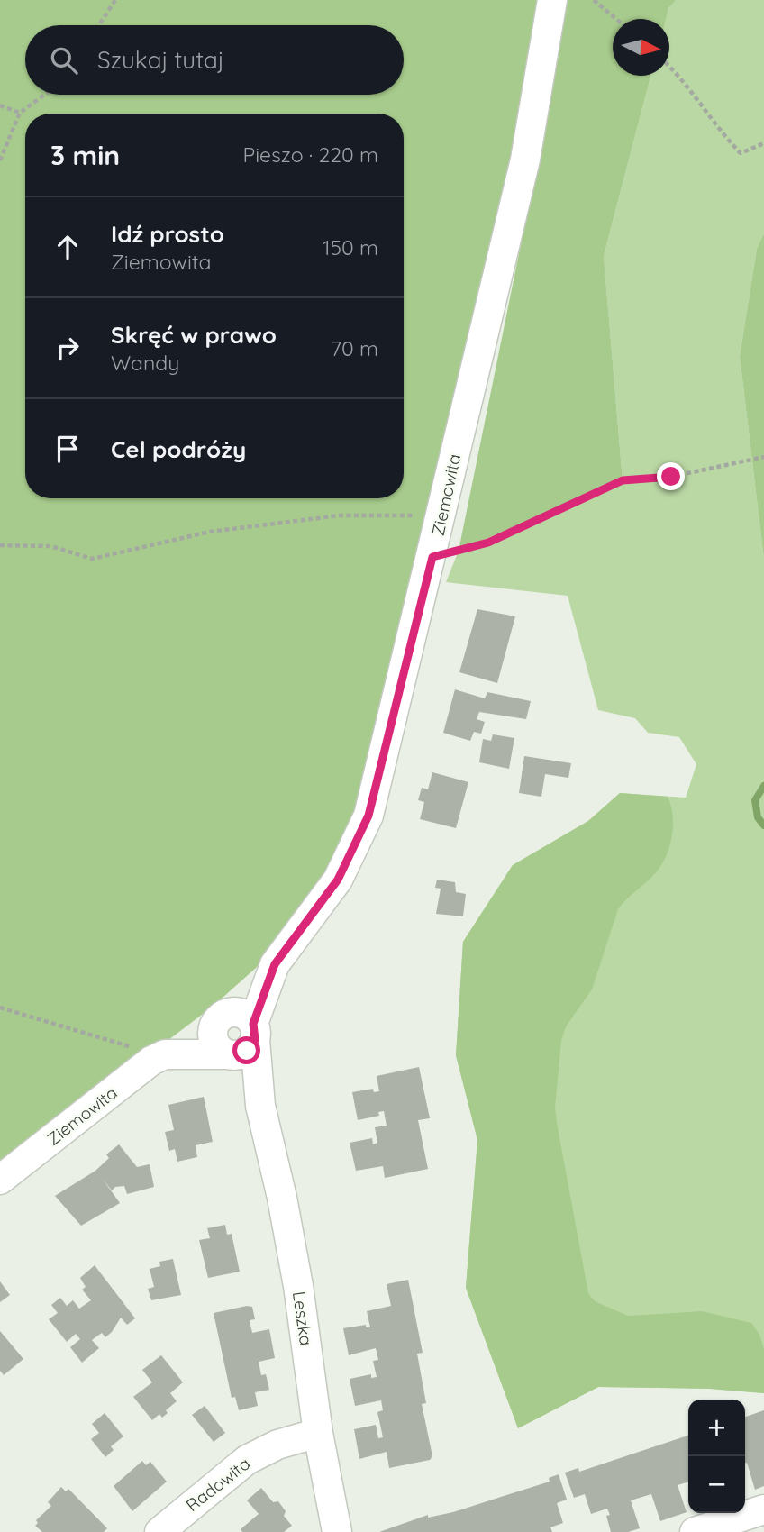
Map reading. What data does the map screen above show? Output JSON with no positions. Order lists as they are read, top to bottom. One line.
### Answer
{"streets":{"street":["Ziemowita","Leszka","Radowita"]},"crossings":[["Ziemowita","Leszka"],["Leszka","Radowita"]],"north":"right","page":{"search":"Szukaj tutaj","heading":["3 min","Pieszo · 220 m"],"list":[["Idź prosto","Ziemowita","150 m"],["Skręć w prawo","Wandy","70 m"],"Cel podróży"],"map_buttons":["+","−"]}}
